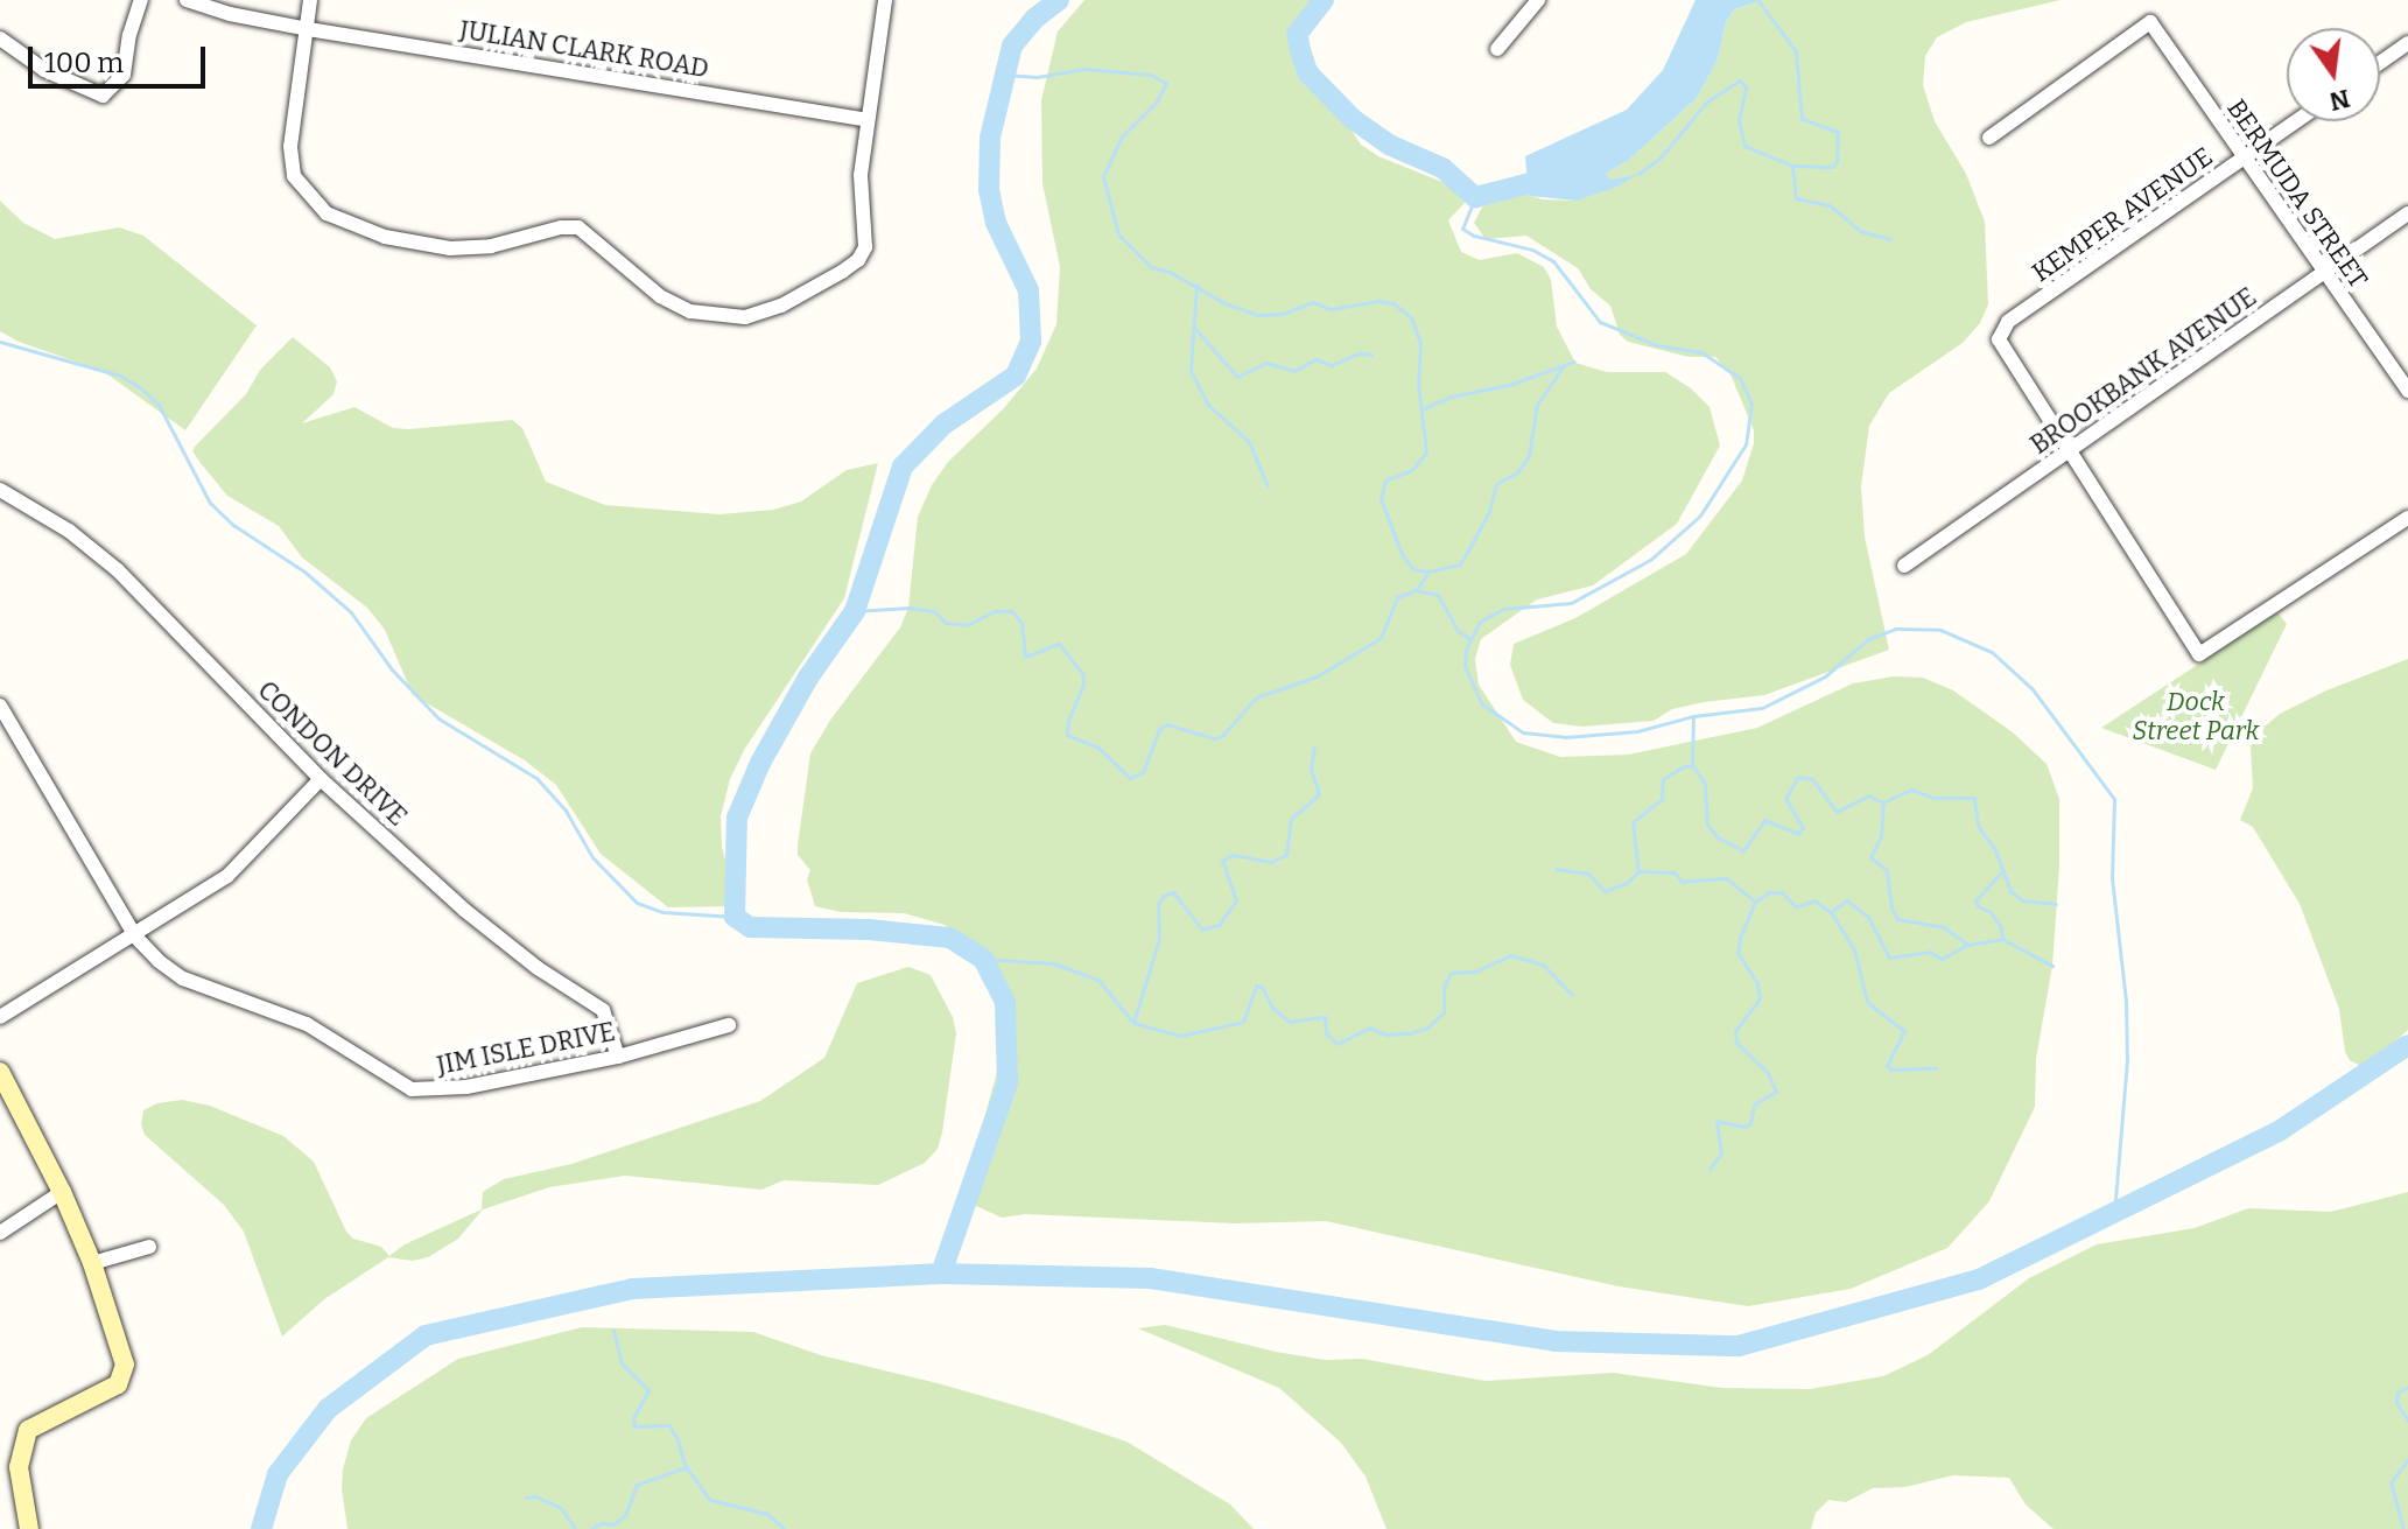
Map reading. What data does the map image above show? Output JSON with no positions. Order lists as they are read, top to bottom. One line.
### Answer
{"streets":{"street":["JULIAN CLARK ROAD","BERMUDA STREET","KEMPER AVENUE","BROOKBANK AVENUE","CONDON DRIVE","JIM ISLE DRIVE"]},"crossings":[["BERMUDA STREET","KEMPER AVENUE"],["BERMUDA STREET","BROOKBANK AVENUE"],["KEMPER AVENUE","BROOKBANK AVENUE"],["CONDON DRIVE","JIM ISLE DRIVE"]],"parks":["Dock Street Park"],"scale_bar":"100 m","north":"bottom"}
